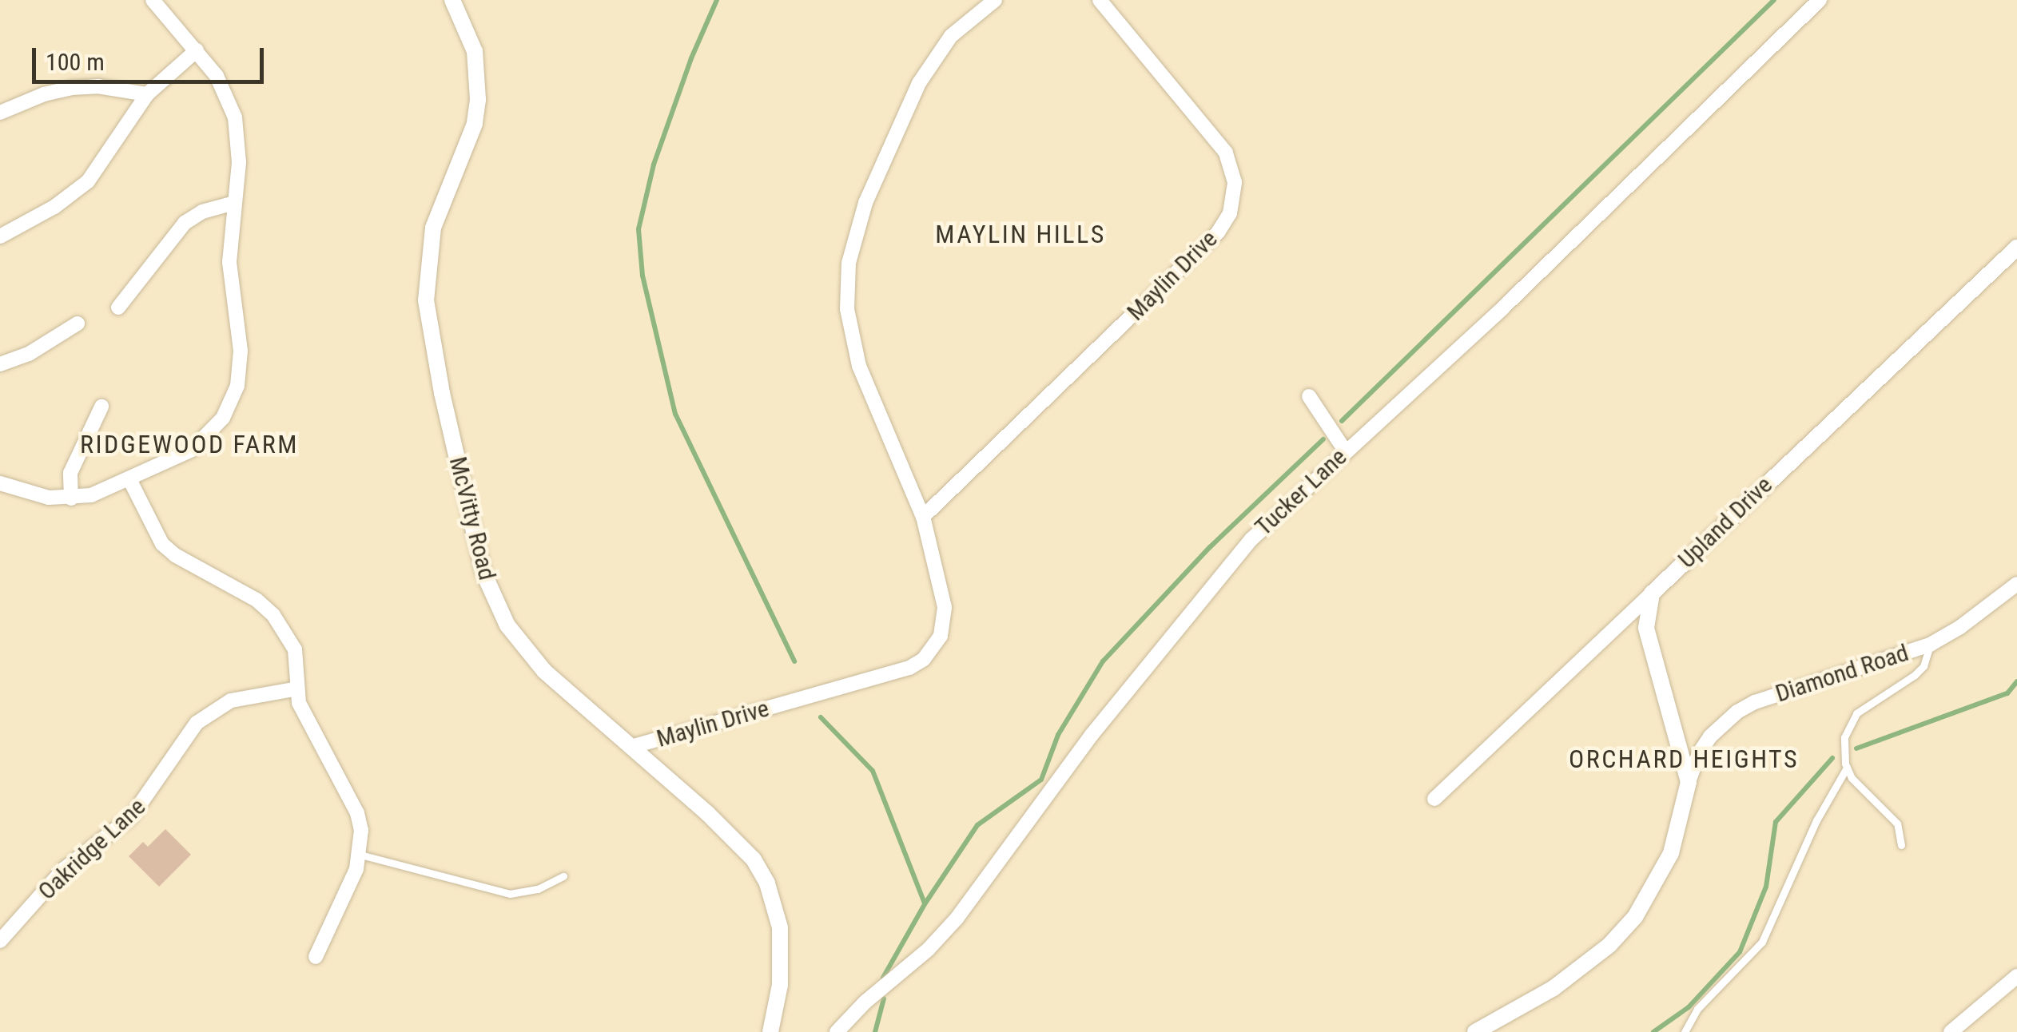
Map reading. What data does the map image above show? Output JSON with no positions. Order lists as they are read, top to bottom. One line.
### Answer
{"streets":{"street":["Maylin Drive","Tucker Lane","McVitty Road","Upland Drive","Diamond Road","Oakridge Lane"]},"crossings":[["Maylin Drive","McVitty Road"]],"districts":["MAYLIN HILLS","RIDGEWOOD FARM","ORCHARD HEIGHTS"],"scale_bar":"100 m"}
